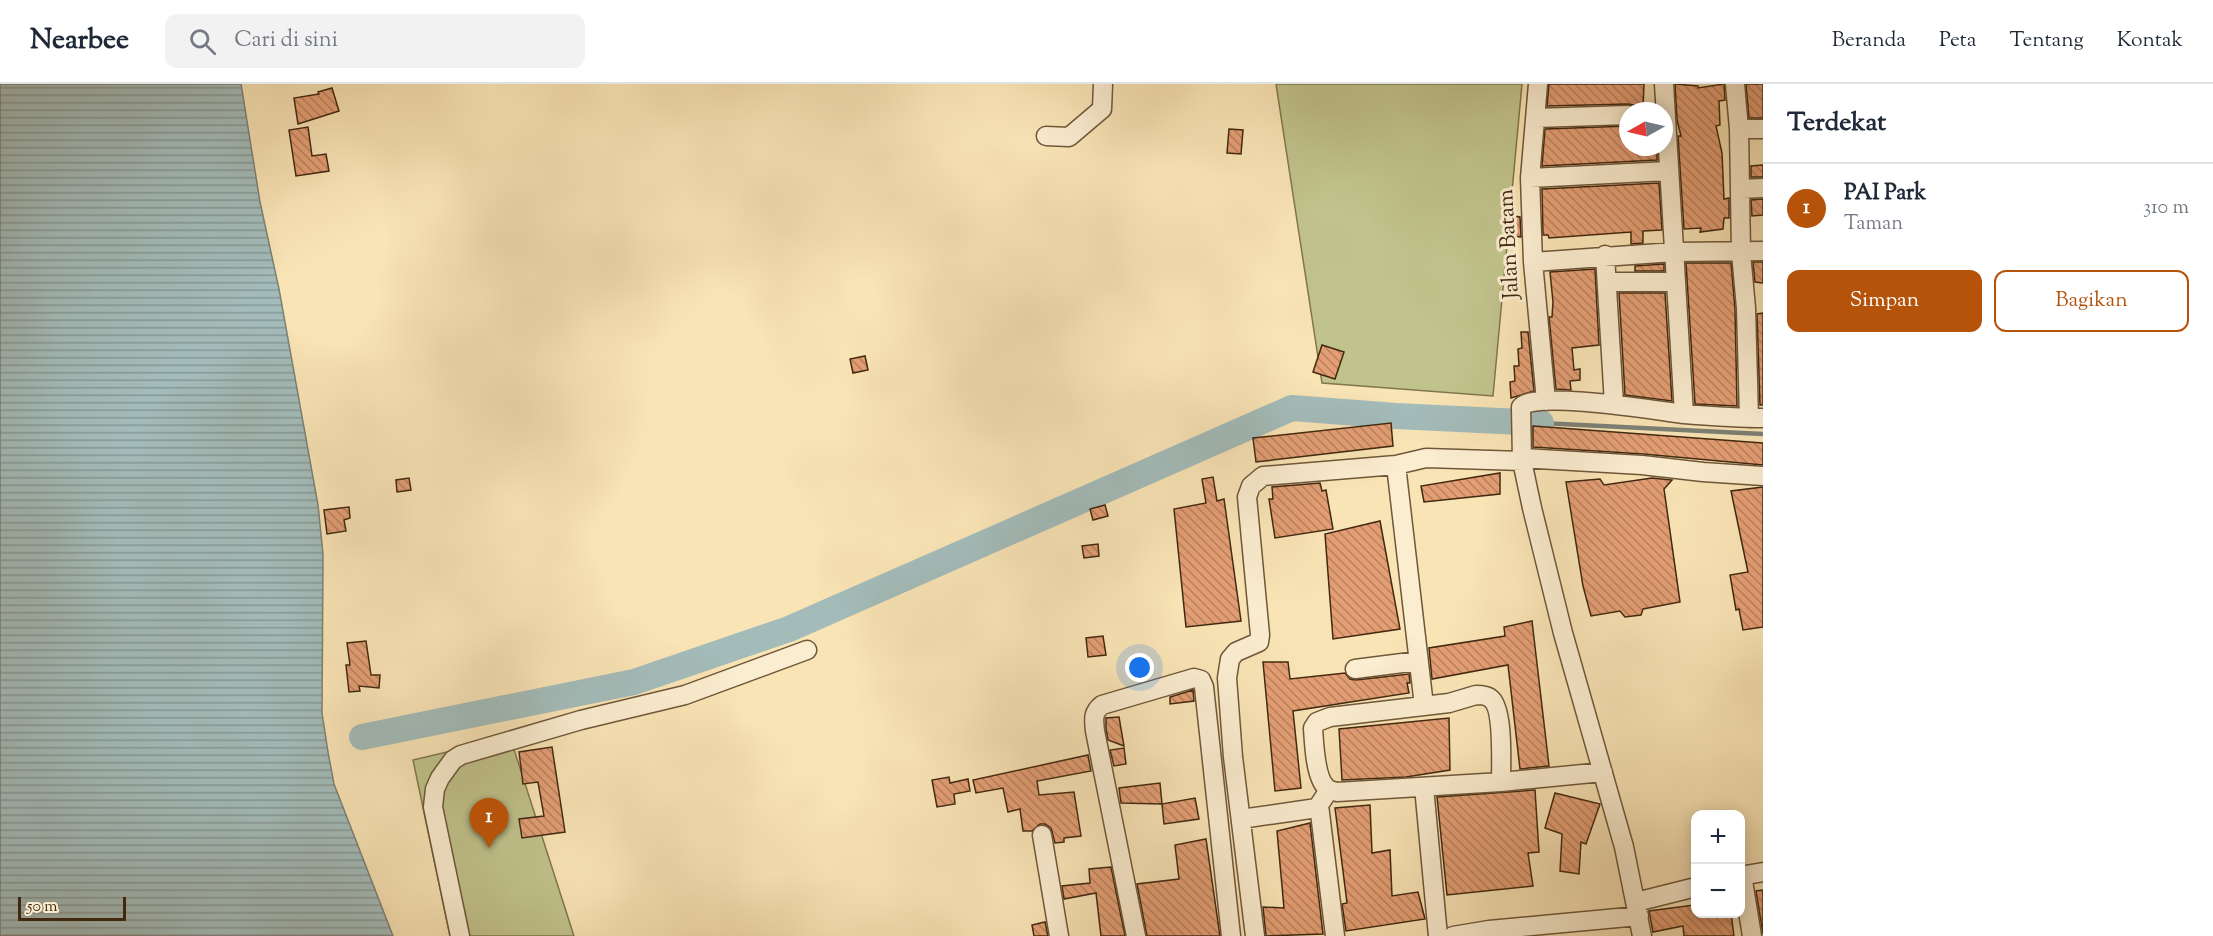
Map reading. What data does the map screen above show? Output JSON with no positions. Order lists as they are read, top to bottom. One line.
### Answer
{"streets":{"street":["Jalan Batam"]},"scale_bar":"50 m","north":"left","page":{"header":"Nearbee","search":"Cari di sini","nav":["Beranda","Peta","Tentang","Kontak"],"heading":"Terdekat","list":[{"mark":"1","name":"PAI Park","note":"Taman","value":"310 m"}],"buttons":["Simpan","Bagikan"],"pins":"1","map_buttons":["+","−"],"scale":"50 m"}}
